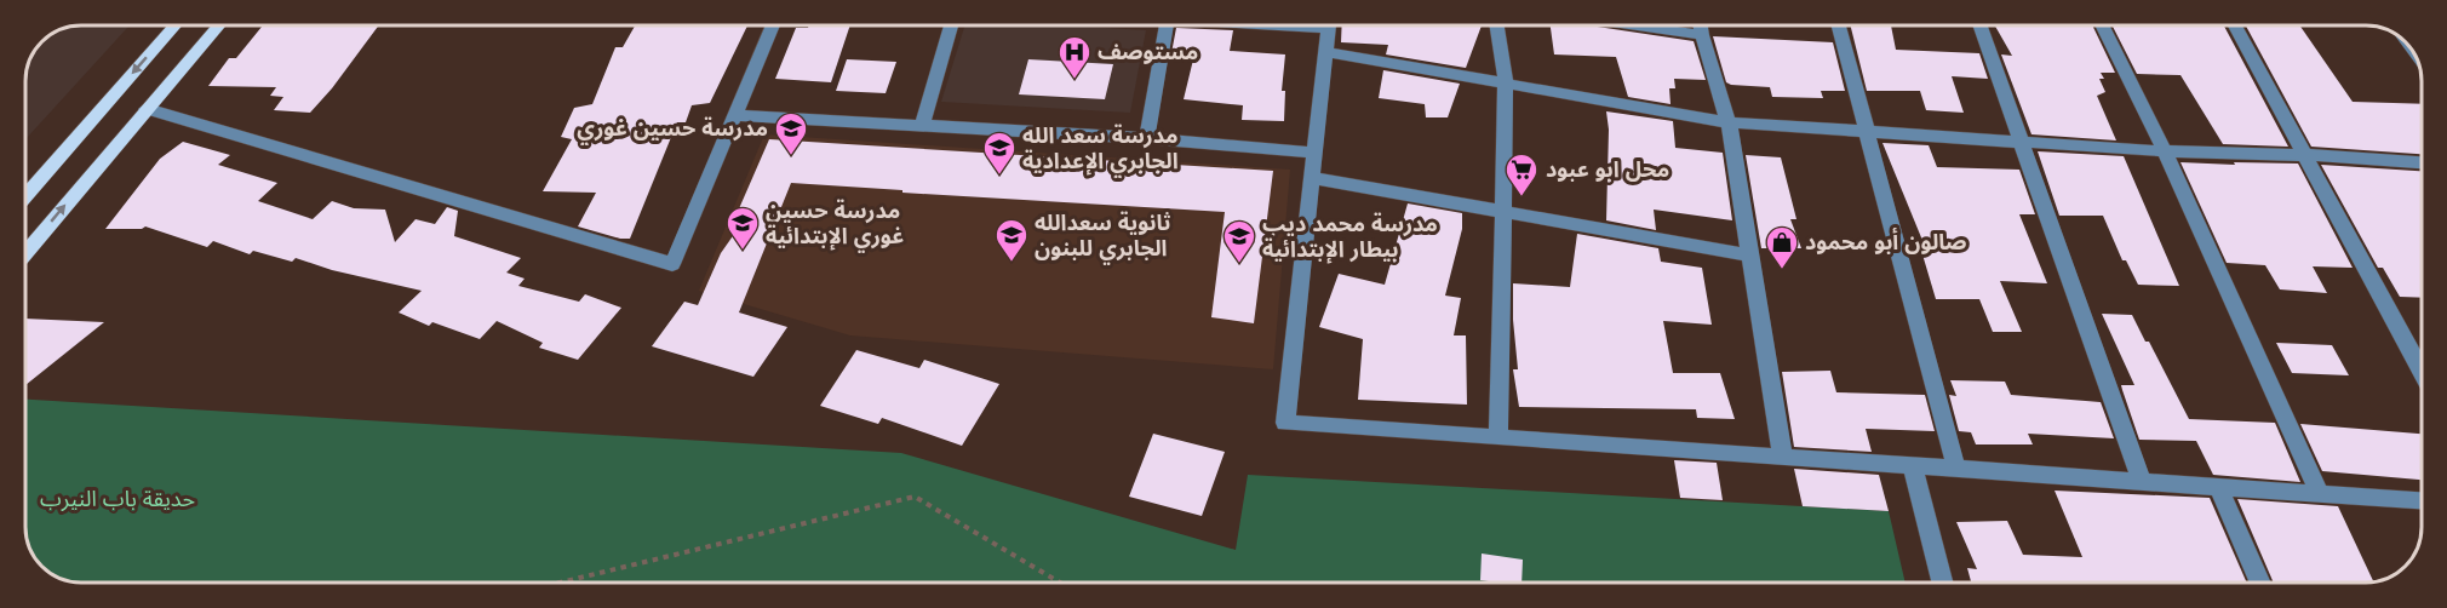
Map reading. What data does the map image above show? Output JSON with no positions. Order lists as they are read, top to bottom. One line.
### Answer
{"parks":["حديقة باب النيرب"],"places":{"hospital":["مستوصف"],"school or university":["مدرسة حسين غوري","مدرسة سعد الله الجابري الإعدادية","مدرسة حسين غوري الإبتدائية","ثانوية سعدالله الجابري للبنون","مدرسة محمد ديب بيطار الإبتدائية"],"supermarket":["محل ابو عبود"],"shop":["صالون أبو محمود"]}}
